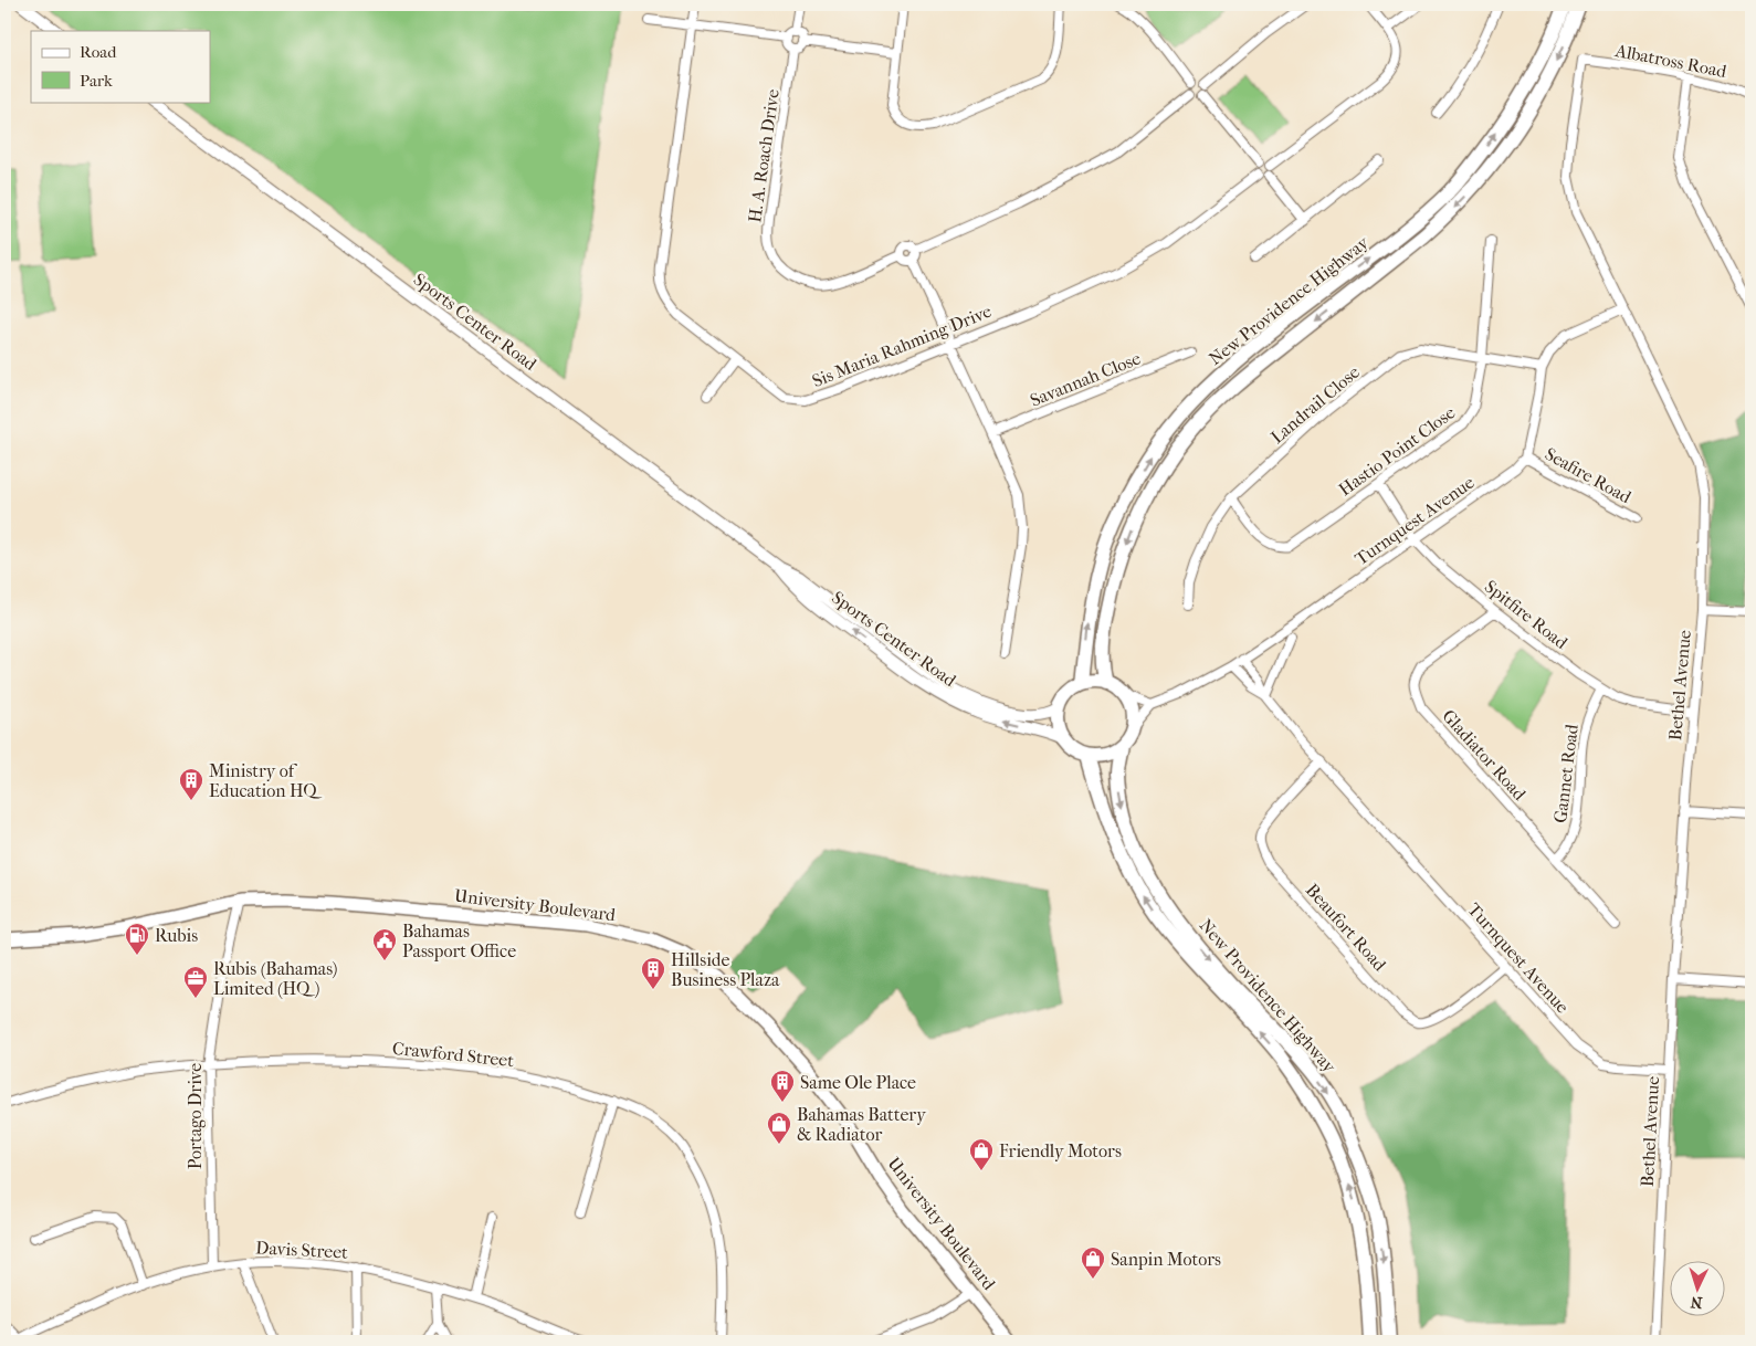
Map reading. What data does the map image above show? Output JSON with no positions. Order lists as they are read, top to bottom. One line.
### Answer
{"streets":{"highway":["New Providence Highway"],"main road":["Sports Center Road","University Boulevard"],"street":["Albatross Road","H. A. Roach Drive","Sis Maria Rahming Drive","Savannah Close","Landrail Close","Hastio Point Close","Seafire Road","Turnquest Avenue","Spitfire Road","Bethel Avenue","Gladiator Road","Gannet Road","Beaufort Road","Crawford Street","Portago Drive","Davis Street"]},"crossings":[["Albatross Road","Bethel Avenue"],["New Providence Highway","Sports Center Road"],["Landrail Close","Hastio Point Close"],["Hastio Point Close","Spitfire Road"],["Seafire Road","Turnquest Avenue"],["Turnquest Avenue","Spitfire Road"],["Turnquest Avenue","Bethel Avenue"],["Turnquest Avenue","Beaufort Road"],["Spitfire Road","Bethel Avenue"],["Spitfire Road","Gladiator Road"],["Spitfire Road","Gannet Road"],["Gladiator Road","Gannet Road"],["University Boulevard","Portago Drive"],["Crawford Street","Portago Drive"],["Portago Drive","Davis Street"]],"places":{"building":["Ministry of Education HQ","Hillside Business Plaza","Same Ole Place"],"fuel station":["Rubis"],"public building":["Bahamas Passport Office"],"office":["Rubis (Bahamas) Limited (HQ)"],"shop":["Bahamas Battery & Radiator","Friendly Motors","Sanpin Motors"]},"legend":["Road","Park"],"north":"bottom"}
